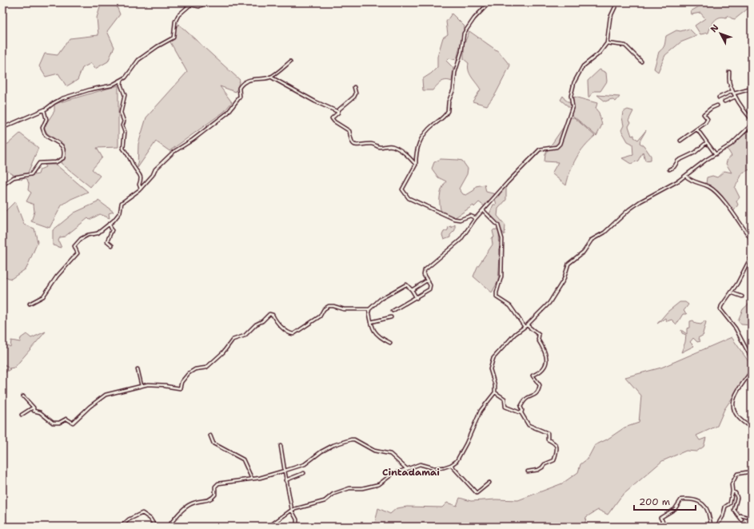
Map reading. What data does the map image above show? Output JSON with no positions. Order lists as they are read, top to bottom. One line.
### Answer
{"districts":["Cintadamai"],"scale_bar":"200 m","north":"top left"}
